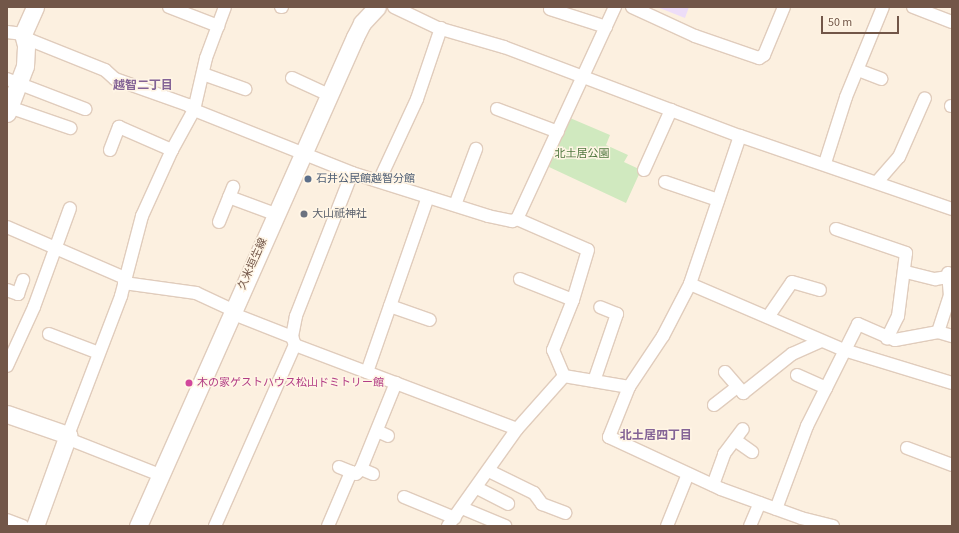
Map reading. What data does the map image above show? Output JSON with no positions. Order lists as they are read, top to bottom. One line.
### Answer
{"streets":{"main road":["久米垣生線"]},"districts":["越智二丁目","北土居四丁目"],"parks":["北土居公園"],"places":["石井公民館越智分館","大山祇神社","木の家ゲストハウス松山ドミトリー館"],"scale_bar":"50 m"}
